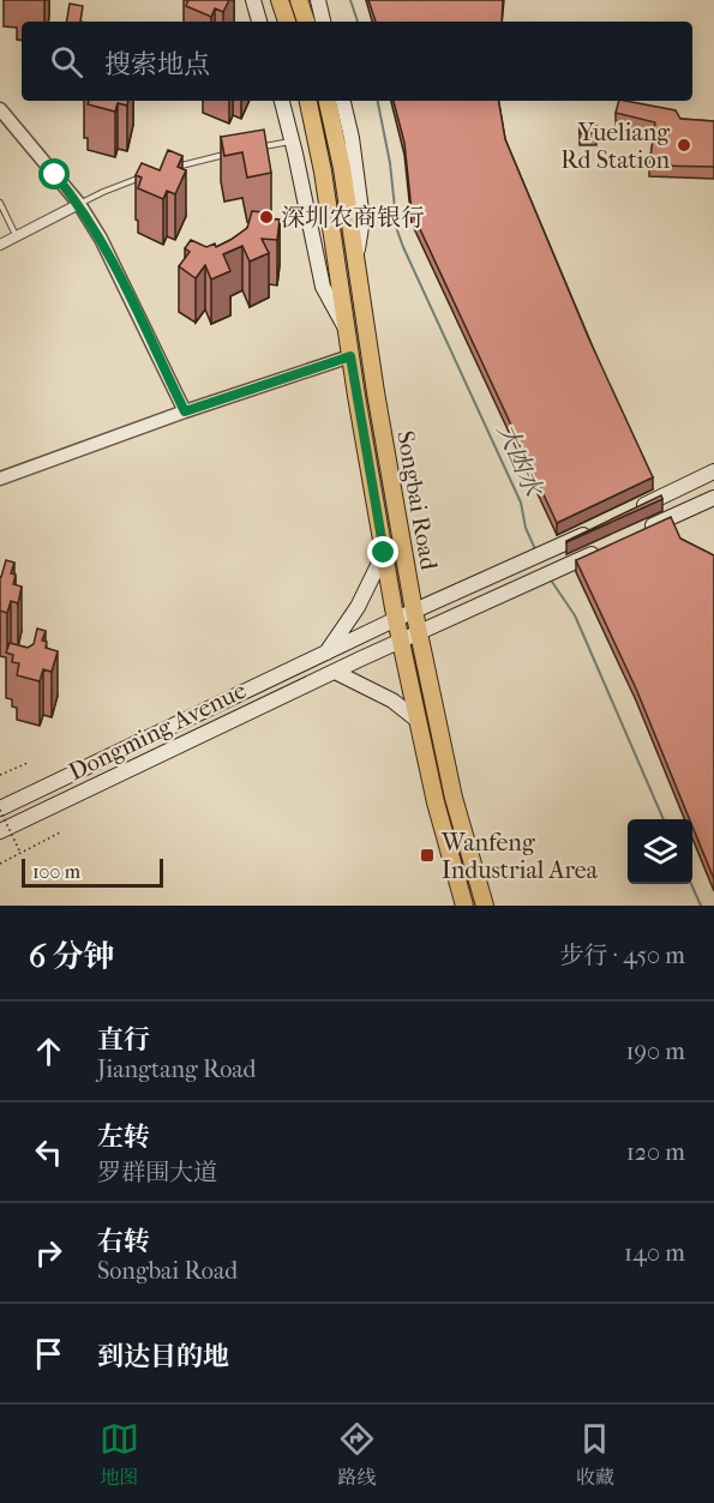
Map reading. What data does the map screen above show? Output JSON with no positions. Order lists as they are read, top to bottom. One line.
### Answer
{"streets":{"main road":["Songbai Road","Dongming Avenue"]},"crossings":[["Songbai Road","Dongming Avenue"]],"water":["大凼水"],"places":{"other":["Yueliang Rd Station","深圳农商银行"],"transit":["Wanfeng Industrial Area"]},"scale_bar":"100 m","page":{"search":"搜索地点","scale":"100 m","heading":["6 分钟","步行 · 450 m"],"list":[["直行","Jiangtang Road","190 m"],["左转","罗群围大道","120 m"],["右转","Songbai Road","140 m"],"到达目的地"],"nav":["地图","路线","收藏"]}}
